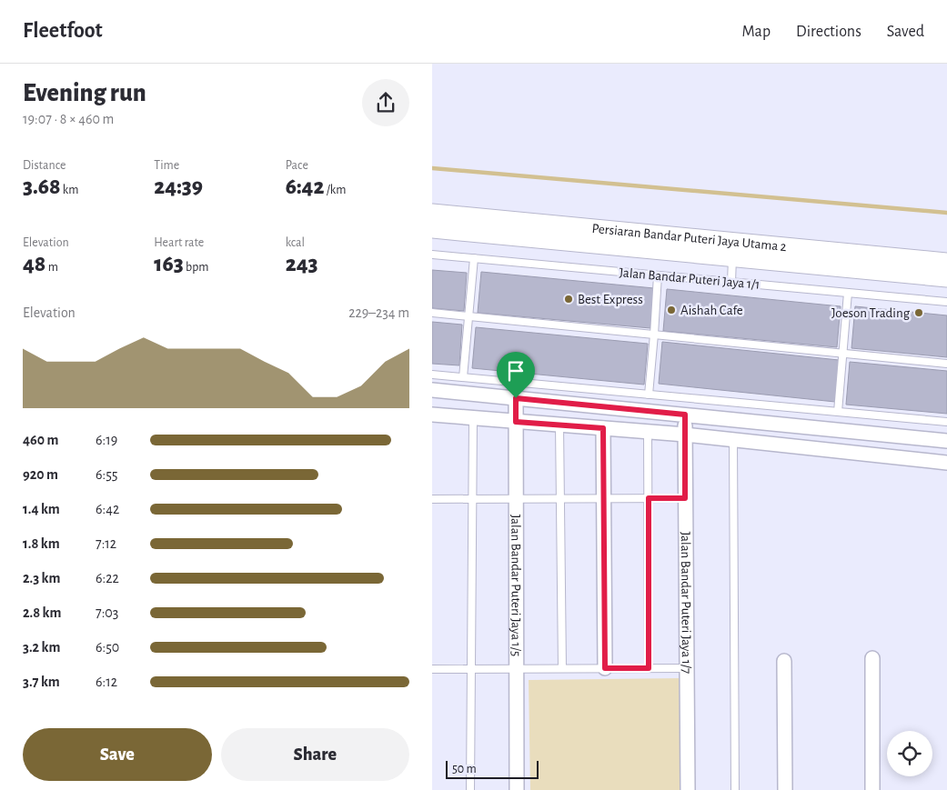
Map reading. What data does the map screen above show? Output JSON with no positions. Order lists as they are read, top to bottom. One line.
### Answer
{"streets":{"street":["Persiaran Bandar Puteri Jaya Utama 2","Jalan Bandar Puteri Jaya 1/5","Jalan Bandar Puteri Jaya 1/7"],"lane":["Jalan Bandar Puteri Jaya 1/1"]},"places":["Best Express","Aishah Cafe","Joeson Trading"],"scale_bar":"50 m","page":{"header":"Fleetfoot","nav":["Map","Directions","Saved"],"heading":["Evening run","19:07 · 8 × 460 m"],"stats":[["Distance","3.68 km"],["Time","24:39"],["Pace","6:42 /km"],["Elevation","48 m"],["Heart rate","163 bpm"],["kcal","243"]],"chart":["Elevation","229–234 m"],"list":[{"name":"460 m","note":"6:19"},{"name":"920 m","note":"6:55"},{"name":"1.4 km","note":"6:42"},{"name":"1.8 km","note":"7:12"},{"name":"2.3 km","note":"6:22"},{"name":"2.8 km","note":"7:03"},{"name":"3.2 km","note":"6:50"},{"name":"3.7 km","note":"6:12"}],"buttons":["Save","Share"],"scale":"50 m"}}
